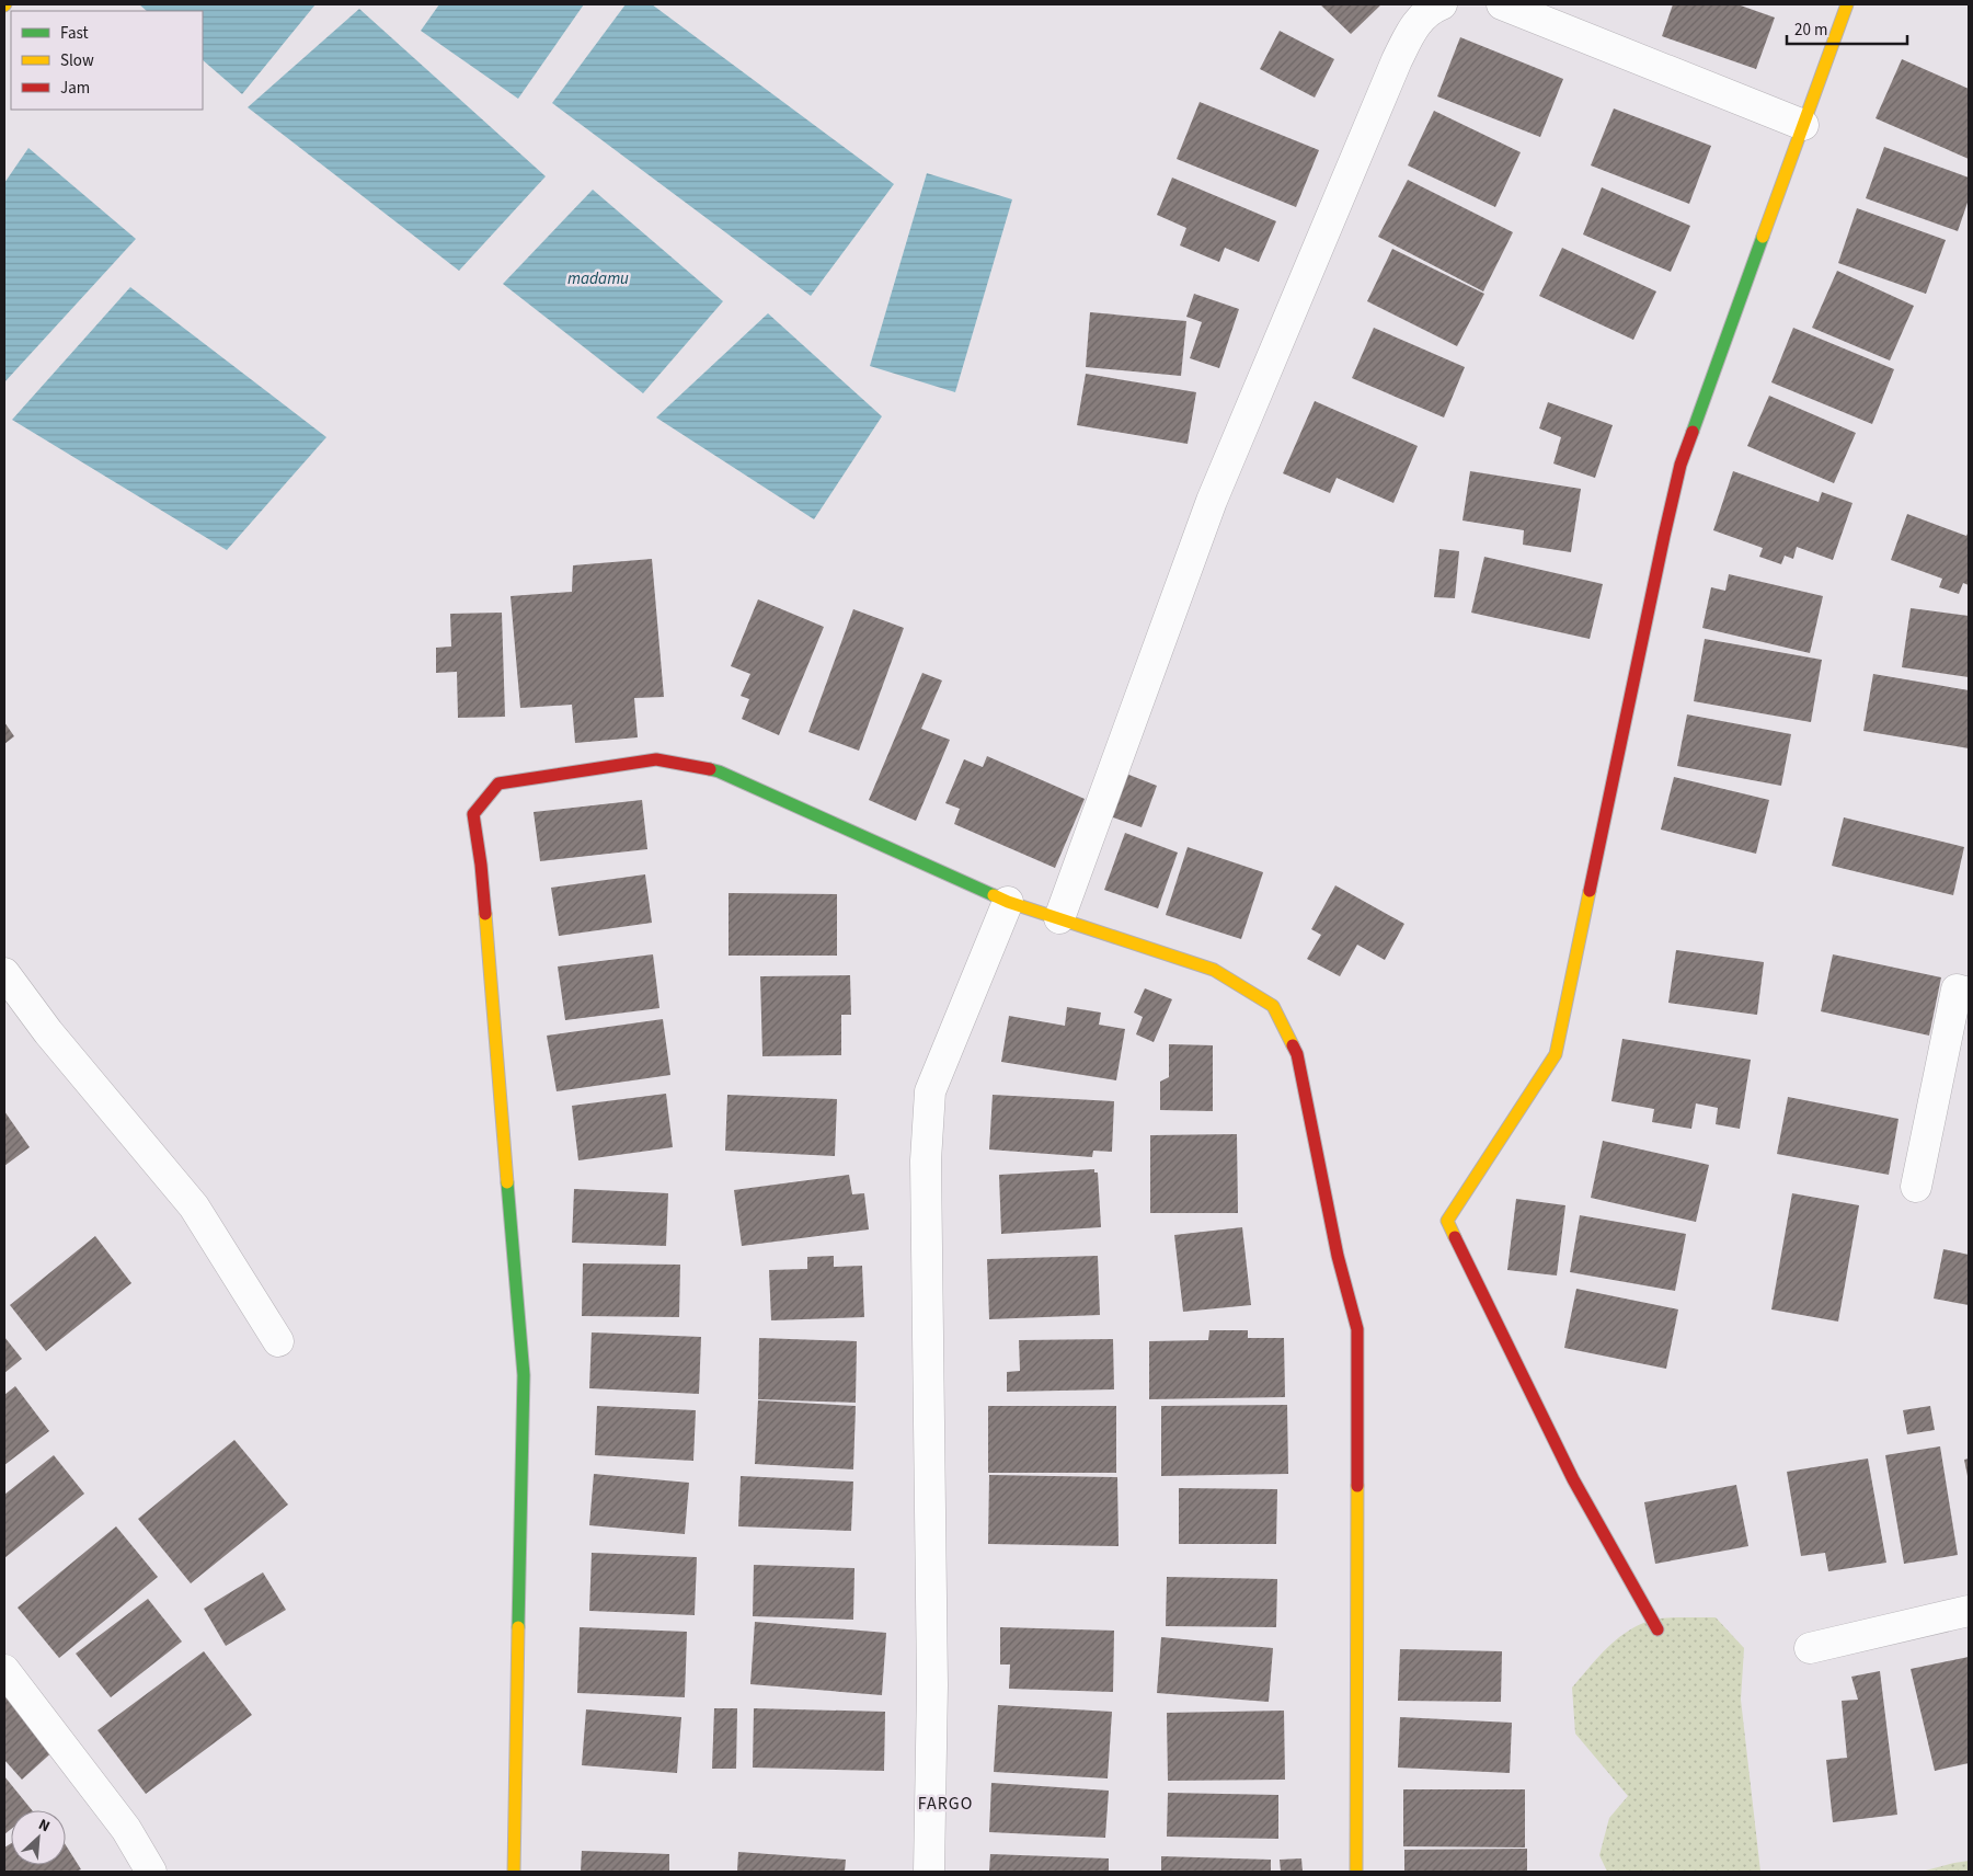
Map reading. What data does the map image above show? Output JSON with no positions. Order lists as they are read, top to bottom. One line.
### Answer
{"districts":["FARGO"],"water":["madamu"],"legend":["Fast","Slow","Jam"],"scale_bar":"20 m","north":"top right"}
